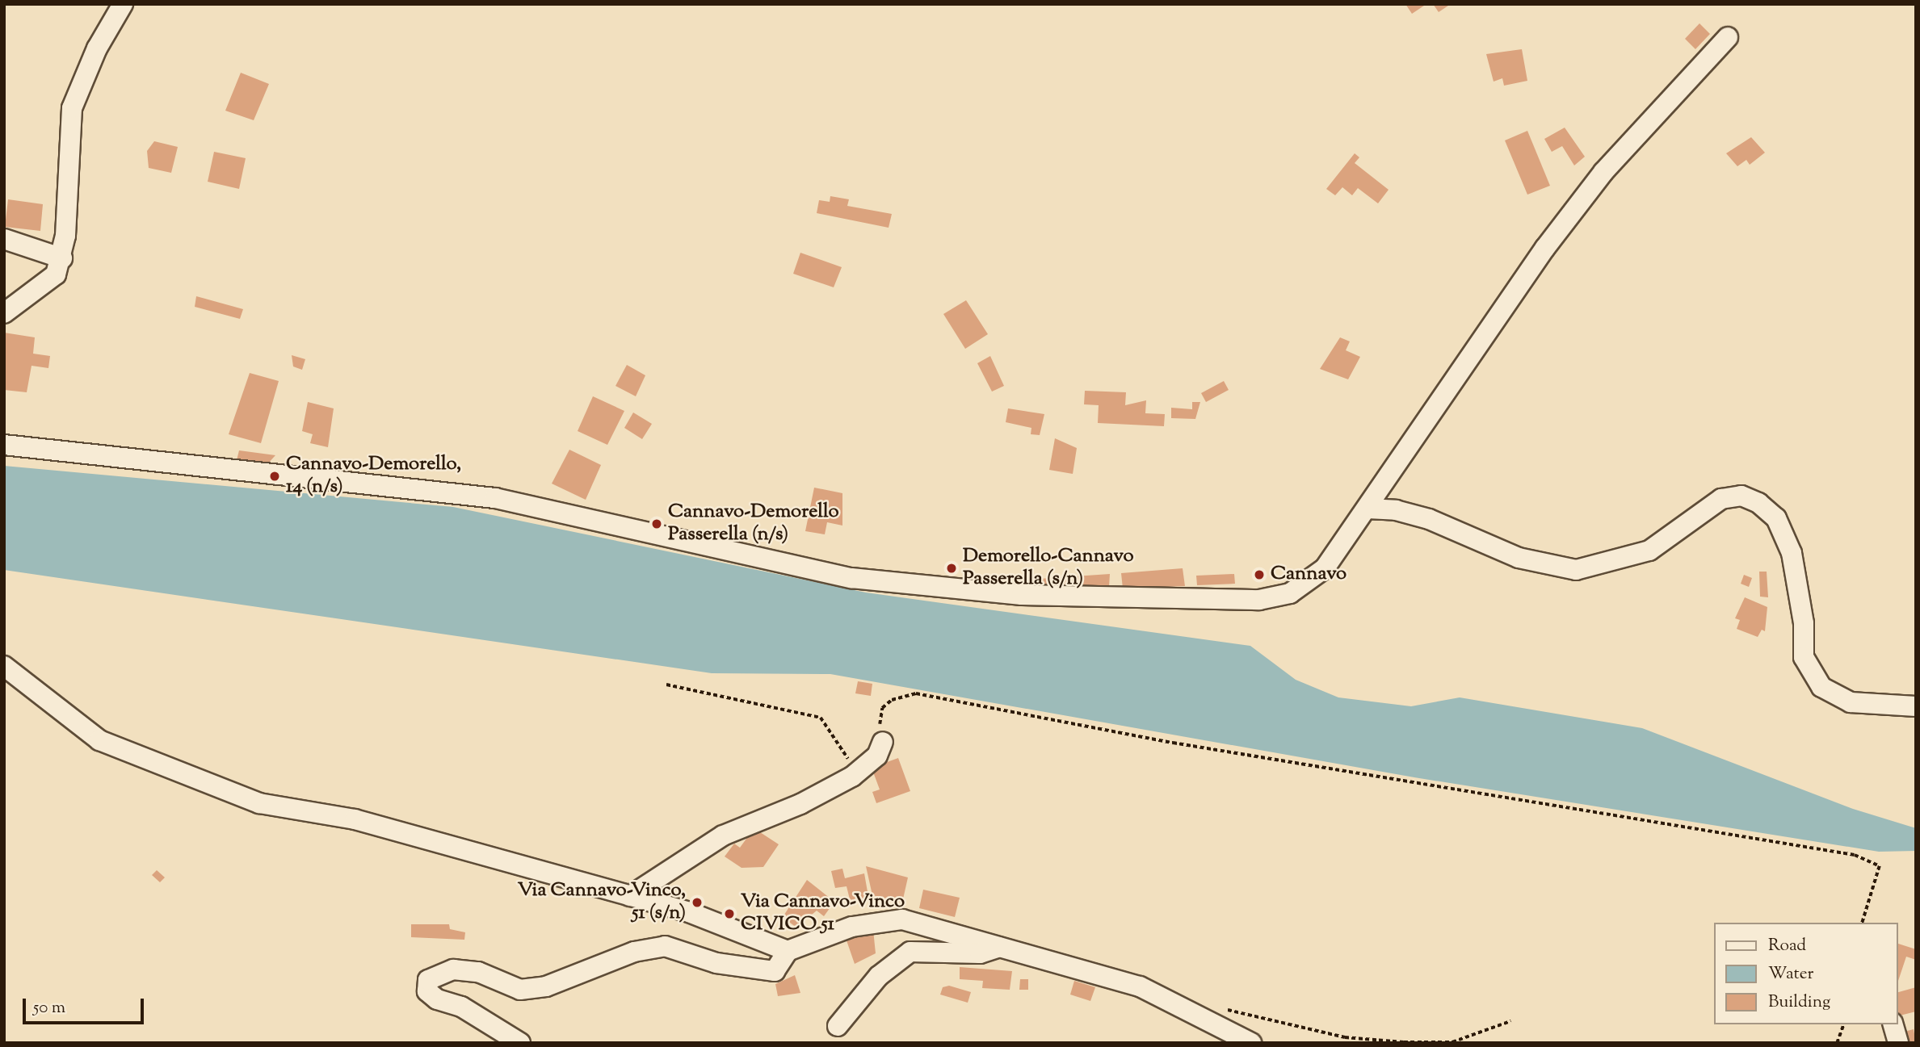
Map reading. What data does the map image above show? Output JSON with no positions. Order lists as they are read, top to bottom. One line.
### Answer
{"places":["Cannavo-Demorello, 14 (n/s)","Cannavo-Demorello Passerella (n/s)","Demorello-Cannavo Passerella (s/n)","Cannavo","Via Cannavo-Vinco, 51 (s/n)","Via Cannavo-Vinco CIVICO 51"],"legend":["Road","Water","Building"],"scale_bar":"50 m"}
